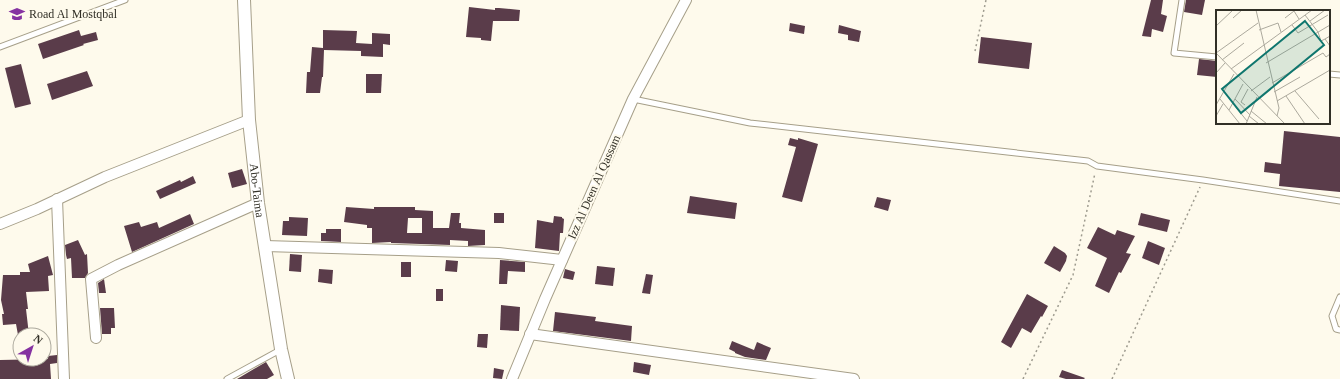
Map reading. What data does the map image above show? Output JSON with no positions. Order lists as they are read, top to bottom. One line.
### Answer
{"streets":{"street":["Izz Al Deen Al Qassam","Abo-Taima"]},"places":{"school or university":["Road Al Mostqbal"]},"north":"top right"}
